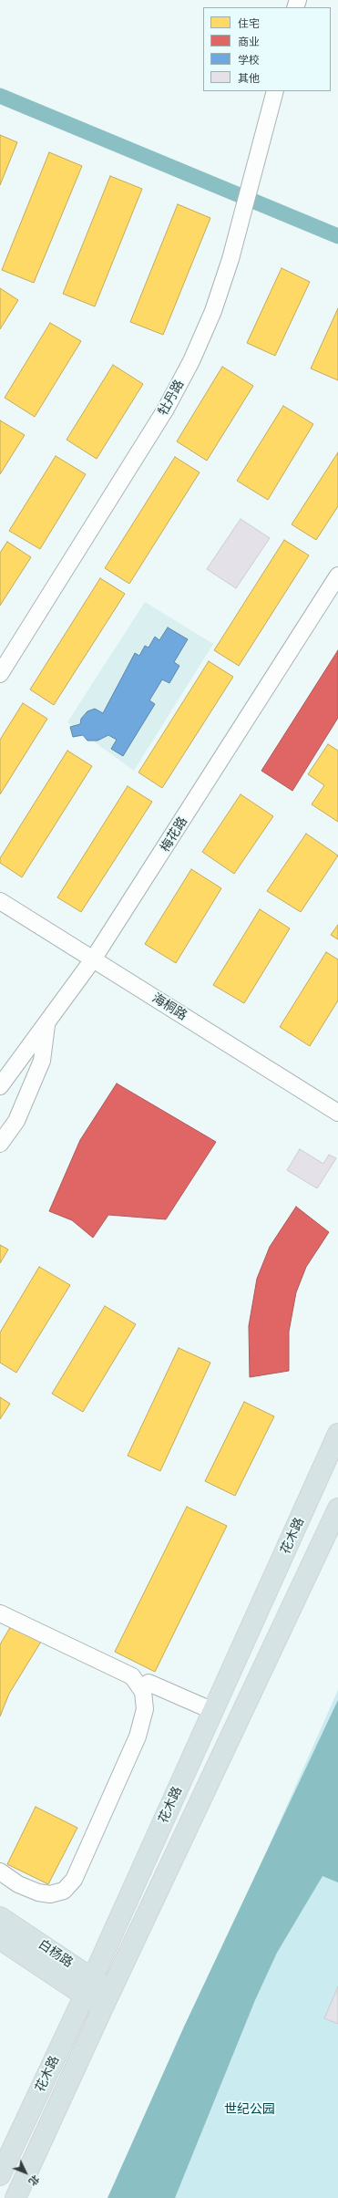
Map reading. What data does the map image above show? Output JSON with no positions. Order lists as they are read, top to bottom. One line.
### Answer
{"streets":{"main road":["花木路","白杨路"],"street":["牡丹路","梅花路","海桐路"]},"crossings":[["梅花路","海桐路"],["花木路","白杨路"]],"parks":["世纪公园"],"legend":["住宅","商业","学校","其他"],"north":"bottom right"}
